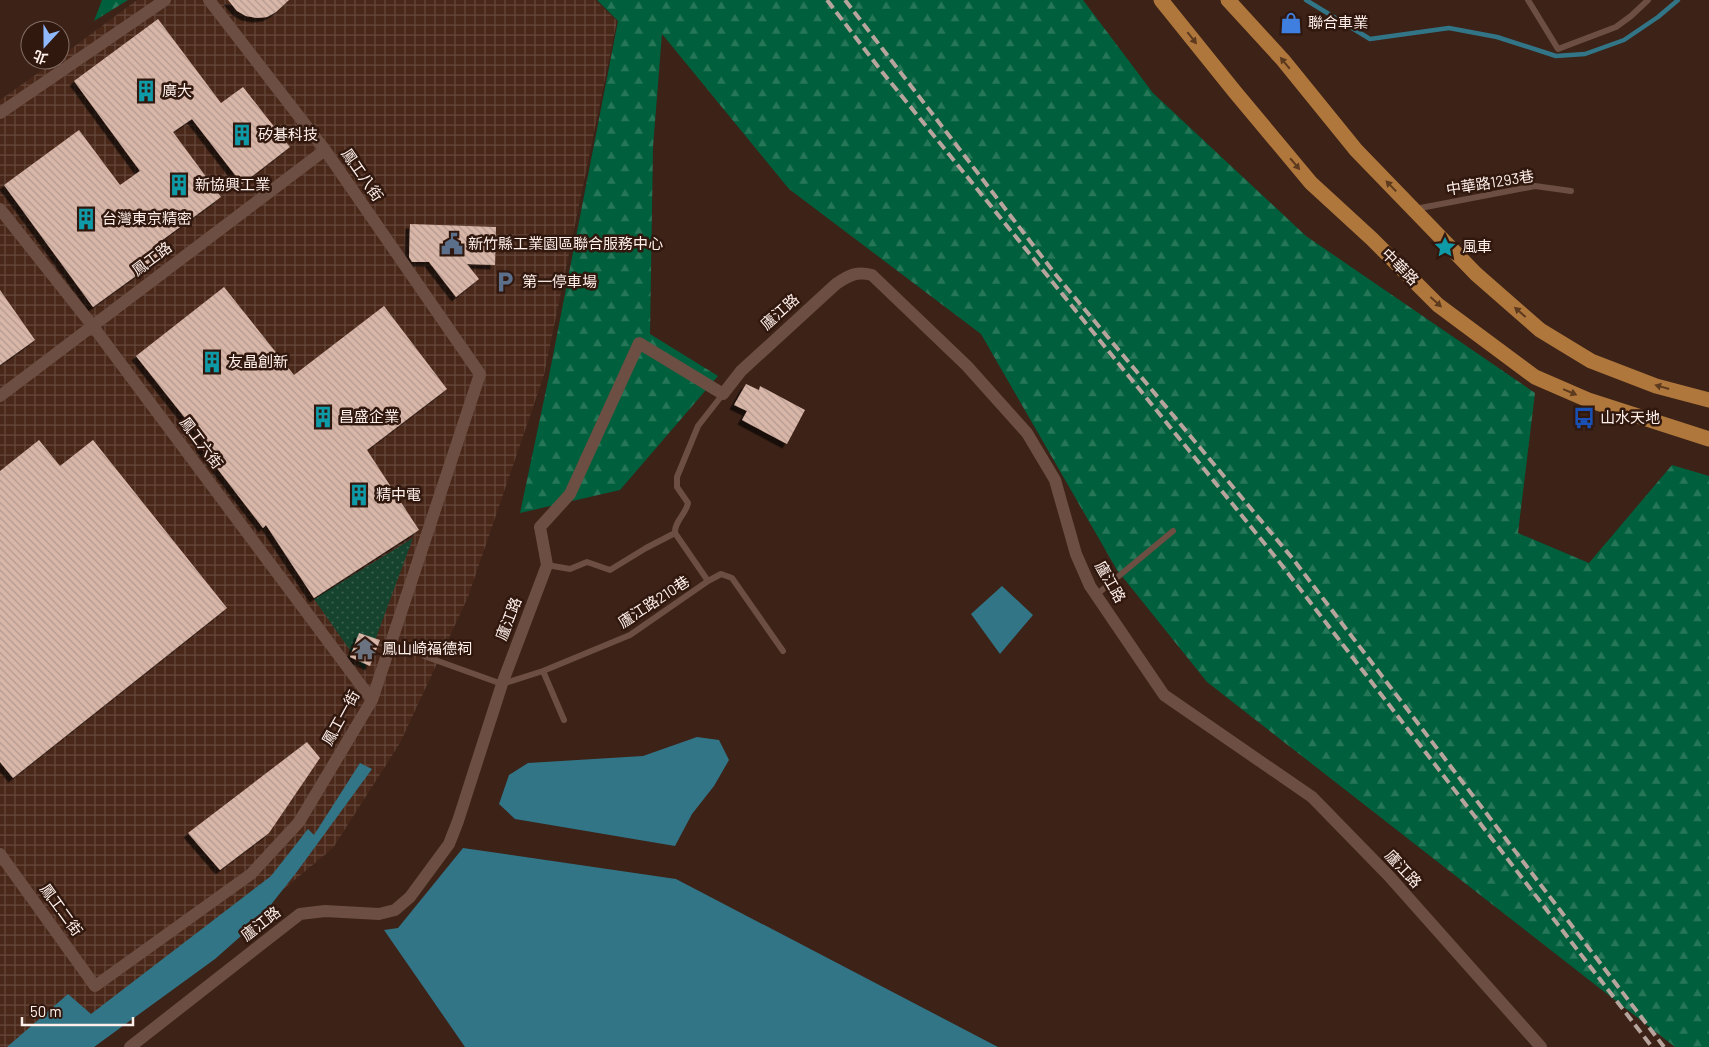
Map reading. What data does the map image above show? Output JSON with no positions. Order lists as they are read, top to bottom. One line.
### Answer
{"streets":{"main road":["中華路"],"street":["鳳工八街","鳳工路","廬江路","鳳工六街","鳳工一街","鳳工二街"],"lane":["中華路1293巷","廬江路210巷"]},"crossings":[["鳳工八街","鳳工路"],["鳳工八街","鳳工一街"],["鳳工路","鳳工六街"],["廬江路","廬江路210巷"],["鳳工六街","鳳工一街"],["鳳工一街","鳳工二街"]],"places":{"shop":["聯合車業"],"building":["廣大","矽碁科技","新協興工業","台灣東京精密","友晶創新","昌盛企業","精中電"],"public building":["新竹縣工業園區聯合服務中心"],"place":["風車"],"parking":["第一停車場"],"bus stop":["山水天地"],"temple":["鳳山崎福德祠"]},"scale_bar":"50 m","north":"bottom"}
